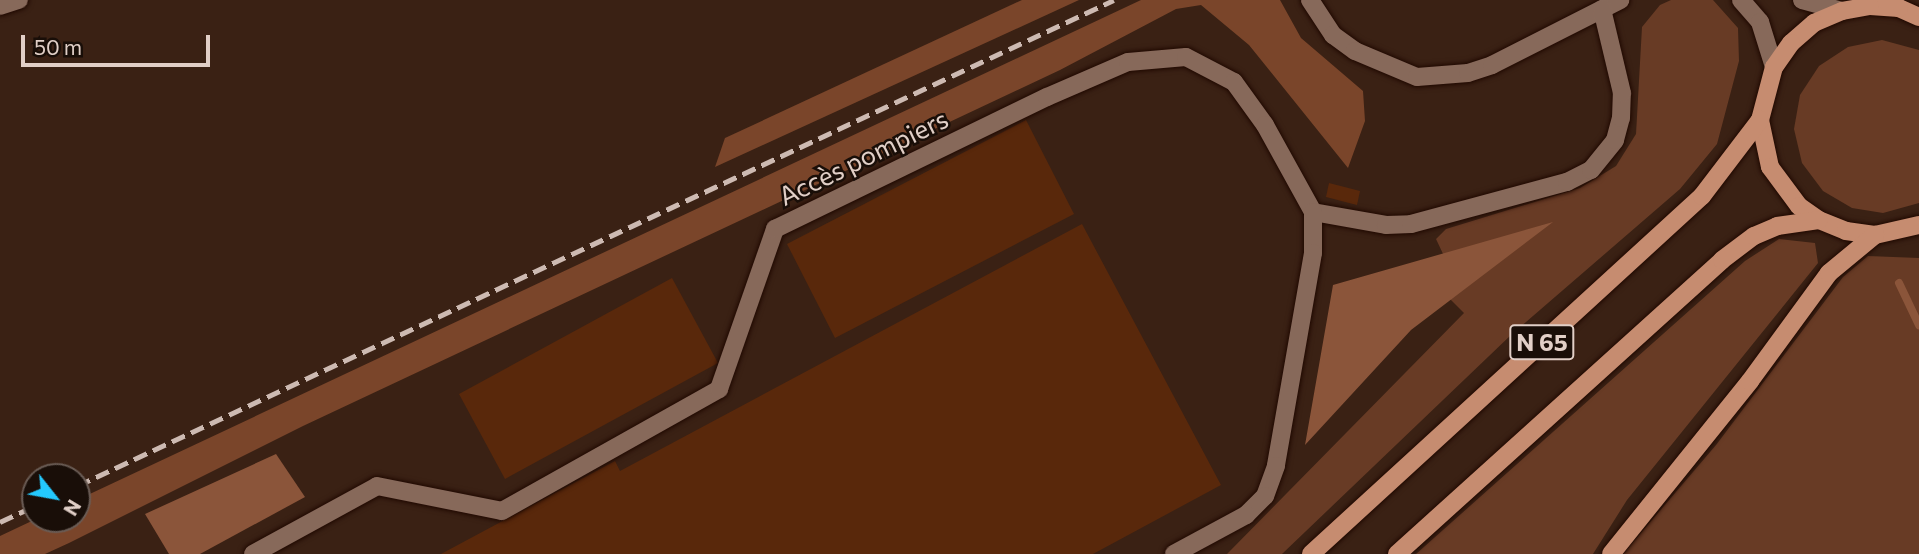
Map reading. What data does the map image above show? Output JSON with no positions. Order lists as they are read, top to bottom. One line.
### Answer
{"streets":{"main road":["N 65"],"street":["Accès pompiers"]},"scale_bar":"50 m","north":"bottom right"}
